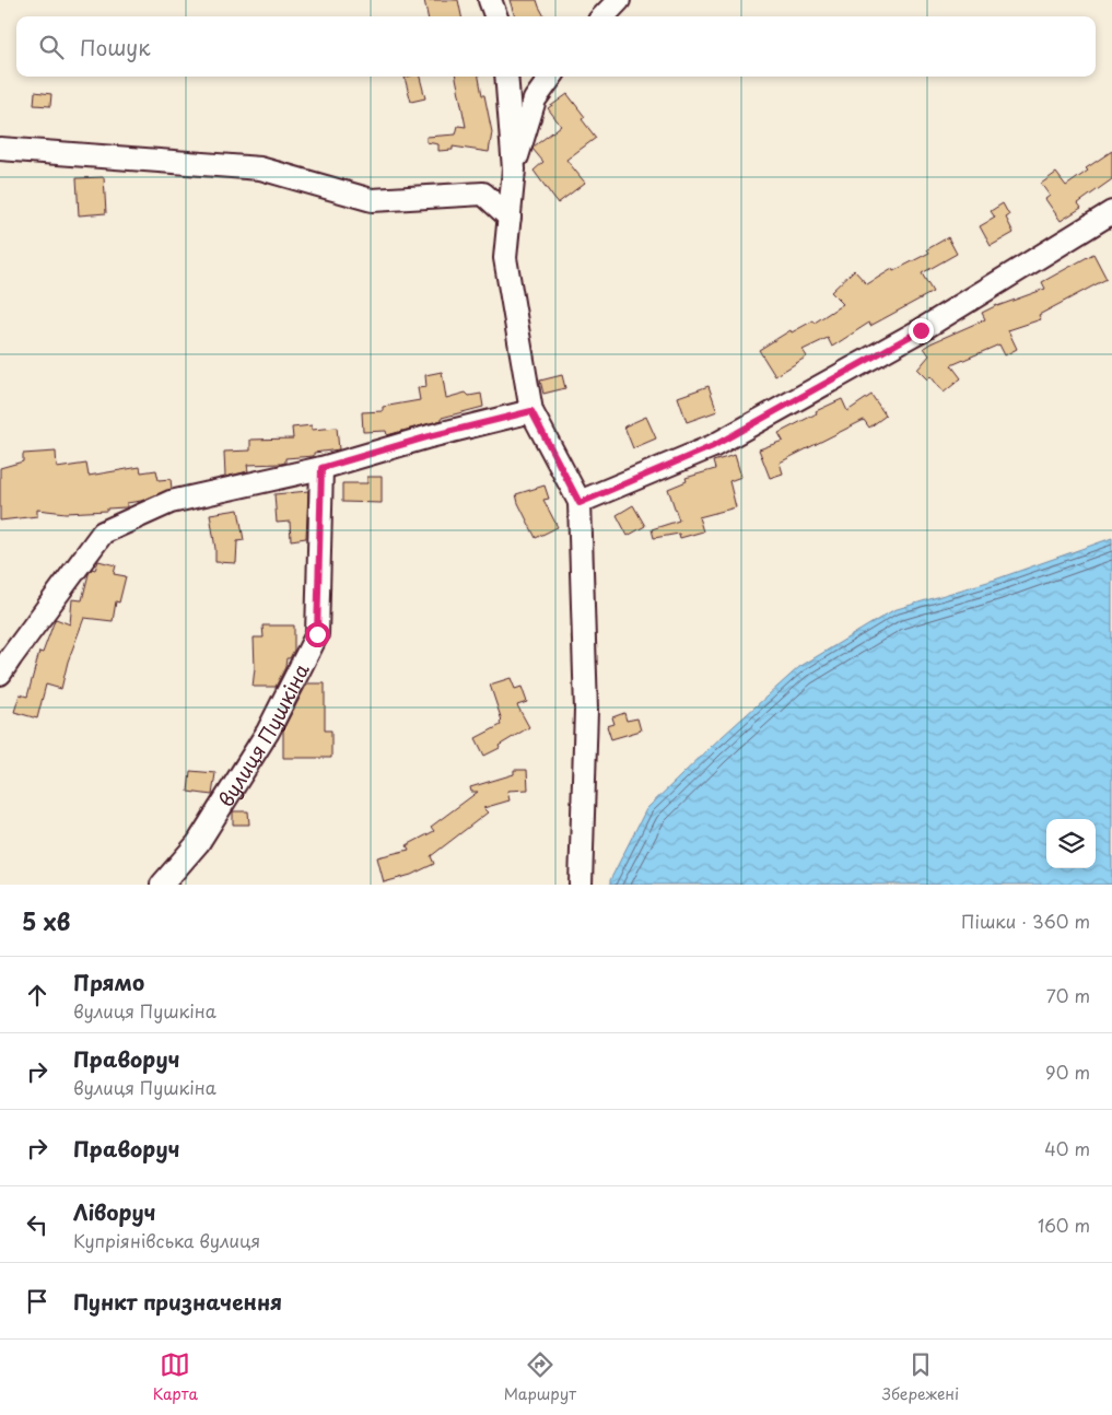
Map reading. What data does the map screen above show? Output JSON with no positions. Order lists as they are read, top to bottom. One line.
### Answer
{"streets":{"street":["вулиця Пушкіна"]},"page":{"search":"Пошук","heading":["5 хв","Пішки · 360 m"],"list":[["Прямо","вулиця Пушкіна","70 m"],["Праворуч","вулиця Пушкіна","90 m"],["Праворуч","40 m"],["Ліворуч","Купріянівська вулиця","160 m"],"Пункт призначення"],"nav":["Карта","Маршрут","Збережені"]}}
